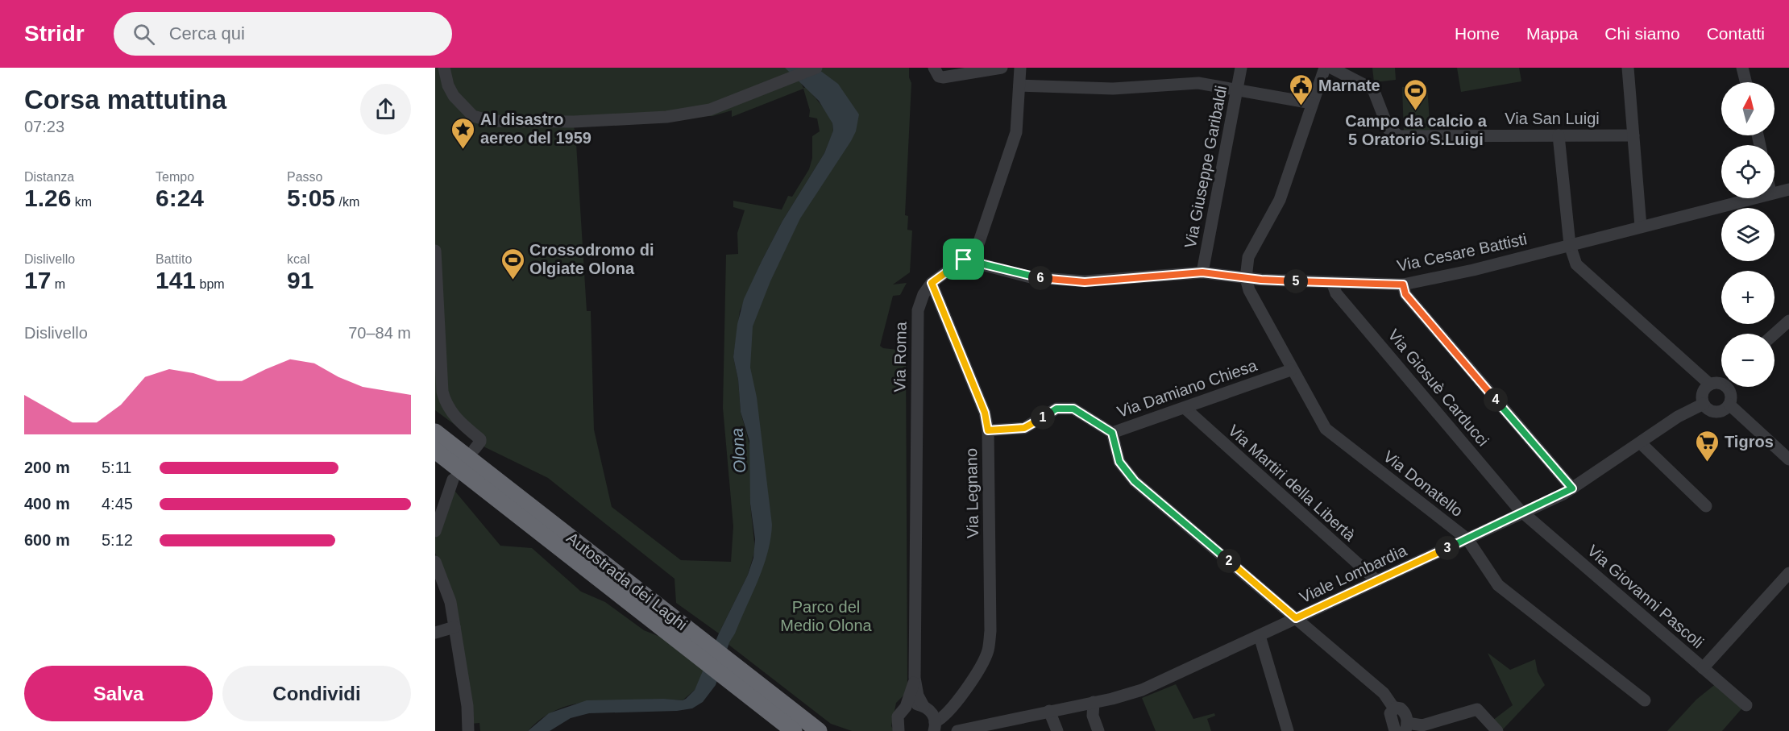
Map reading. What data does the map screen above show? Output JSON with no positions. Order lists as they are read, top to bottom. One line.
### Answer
{"streets":{"highway":["Autostrada dei Laghi"],"street":["Via San Luigi","Via Giuseppe Garibaldi","Via Cesare Battisti","Via Roma","Via Giosuè Carducci","Via Damiano Chiesa","Via Martiri della Libertà","Via Donatello","Via Legnano","Viale Lombardia","Via Giovanni Pascoli"]},"crossings":[["Via Giuseppe Garibaldi","Via Cesare Battisti"],["Via Cesare Battisti","Via Roma"],["Via Cesare Battisti","Via Giosuè Carducci"],["Via Cesare Battisti","Via Donatello"],["Via Roma","Via Legnano"],["Via Roma","Viale Lombardia"],["Via Giosuè Carducci","Viale Lombardia"],["Via Giosuè Carducci","Via Giovanni Pascoli"],["Via Damiano Chiesa","Via Martiri della Libertà"],["Via Damiano Chiesa","Via Donatello"],["Via Damiano Chiesa","Via Legnano"],["Via Martiri della Libertà","Viale Lombardia"],["Via Donatello","Viale Lombardia"],["Via Legnano","Viale Lombardia"],["Viale Lombardia","Via Giovanni Pascoli"]],"water":["Olona"],"parks":["Parco del Medio Olona"],"places":{"public building":["Marnate"],"sports":["Campo da calcio a 5 Oratorio S.Luigi","Crossodromo di Olgiate Olona"],"place":["Al disastro aereo del 1959"],"supermarket":["Tigros"]},"north":"top","page":{"header":"Stridr","search":"Cerca qui","nav":["Home","Mappa","Chi siamo","Contatti"],"heading":["Corsa mattutina","07:23"],"map_buttons":["+","−"],"stats":[["Distanza","1.26 km"],["Tempo","6:24"],["Passo","5:05 /km"],["Dislivello","17 m"],["Battito","141 bpm"],["kcal","91"]],"pins":["6","5","4","1","3","2"],"chart":["Dislivello","70–84 m"],"list":[{"name":"200 m","note":"5:11"},{"name":"400 m","note":"4:45"},{"name":"600 m","note":"5:12"}],"buttons":["Salva","Condividi"]}}
